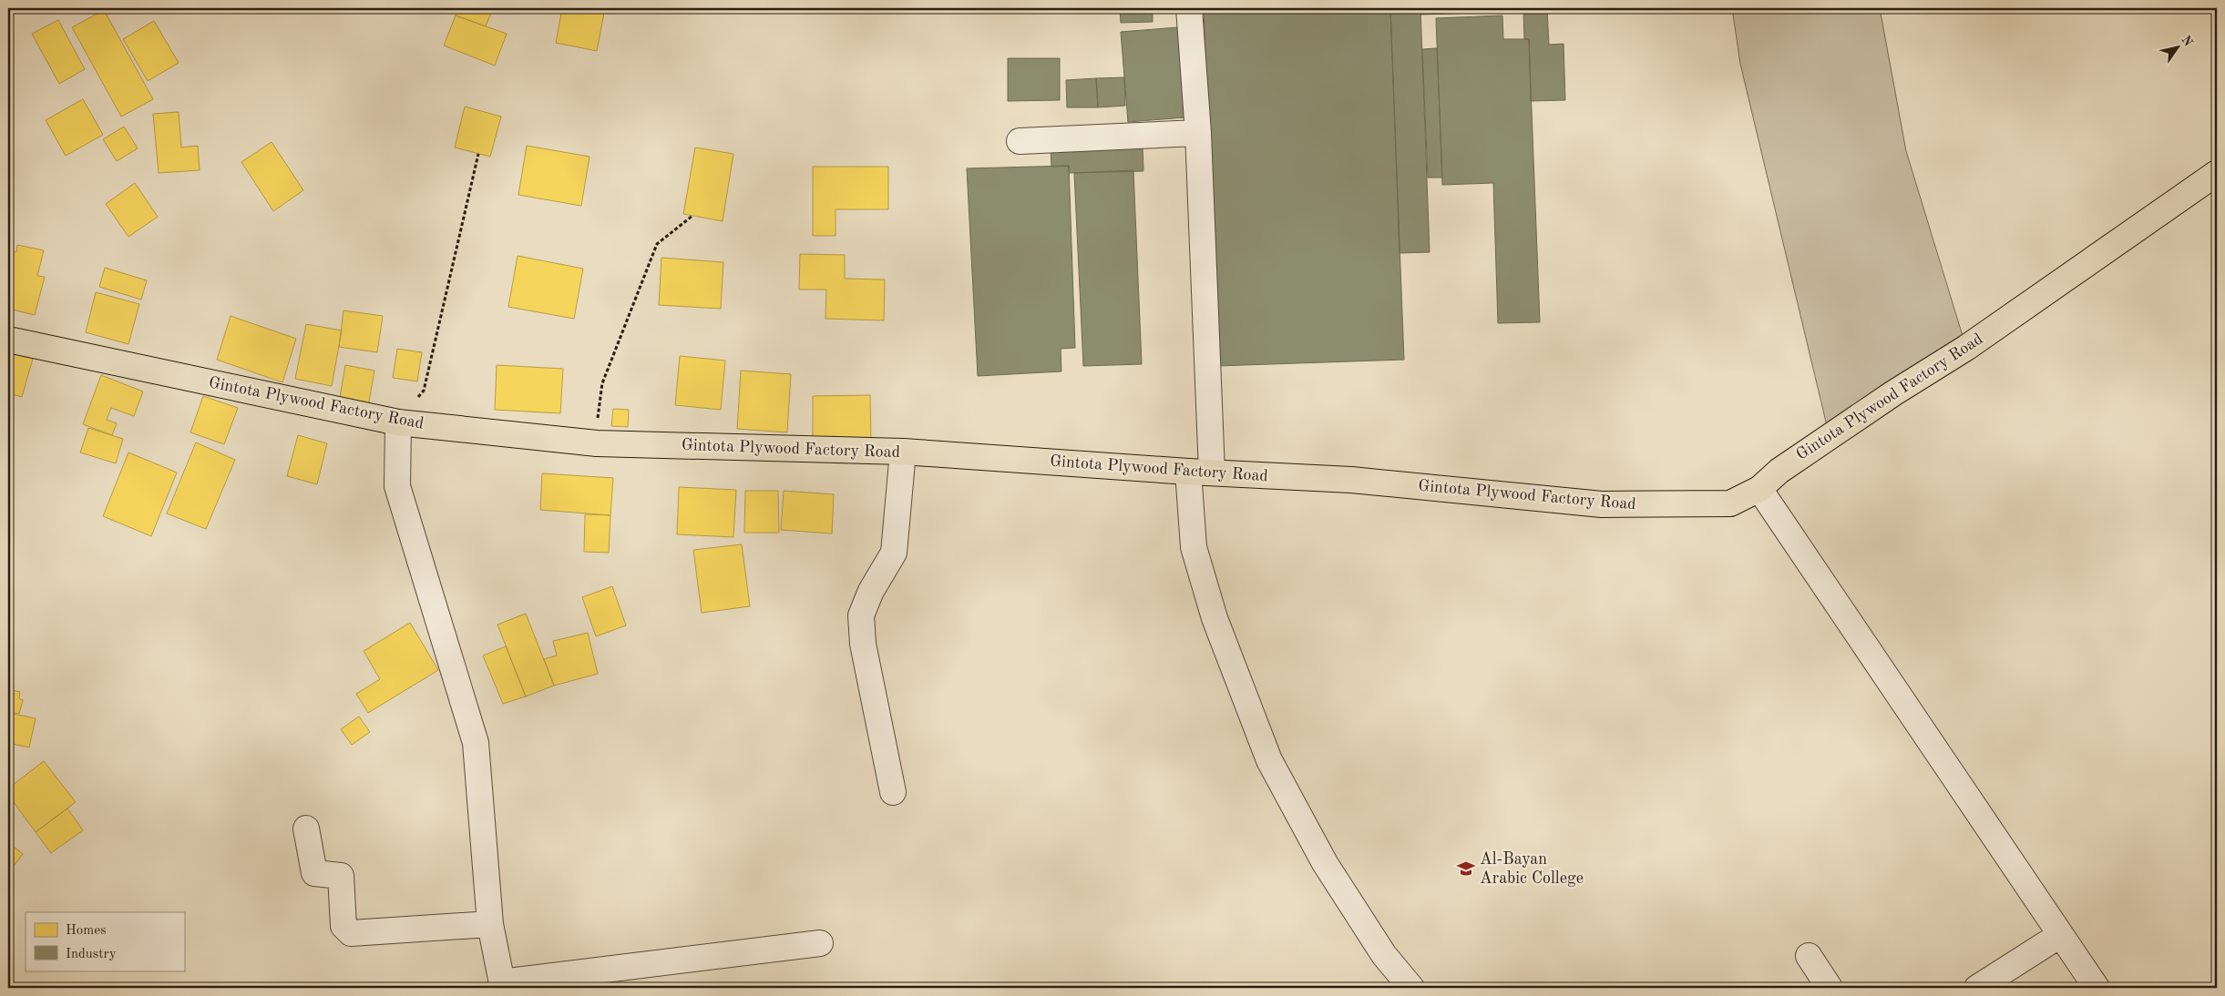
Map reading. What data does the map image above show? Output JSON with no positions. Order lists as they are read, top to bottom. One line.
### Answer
{"streets":{"main road":["Gintota Plywood Factory Road"]},"places":{"school or university":["Al-Bayan Arabic College"]},"legend":["Homes","Industry"],"north":"top right"}
